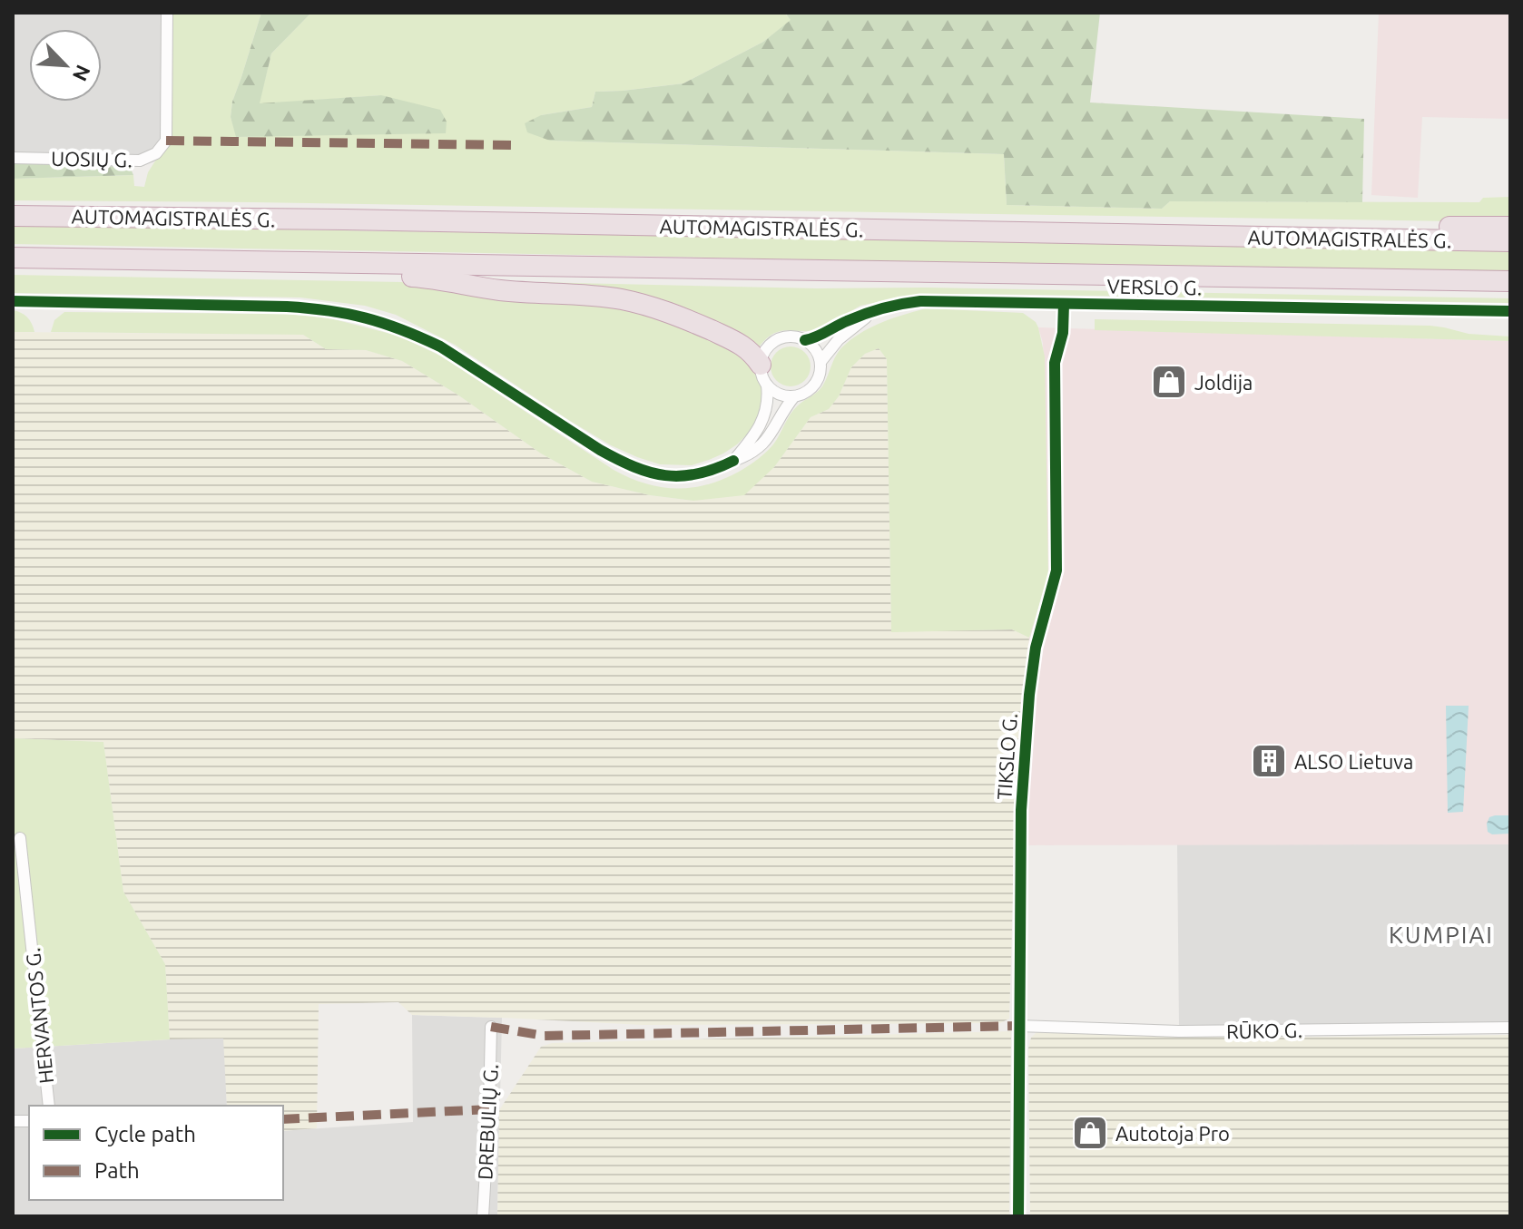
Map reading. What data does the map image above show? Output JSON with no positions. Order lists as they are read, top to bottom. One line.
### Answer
{"streets":{"highway":["AUTOMAGISTRALĖS G."],"street":["UOSIŲ G.","VERSLO G.","TIKSLO G.","HERVANTOS G.","RŪKO G.","DREBULIŲ G."]},"crossings":[["VERSLO G.","TIKSLO G."],["TIKSLO G.","RŪKO G."]],"districts":["KUMPIAI"],"places":{"shop":["Joldija","Autotoja Pro"],"building":["ALSO Lietuva"]},"legend":["Cycle path","Path"],"north":"bottom right"}
